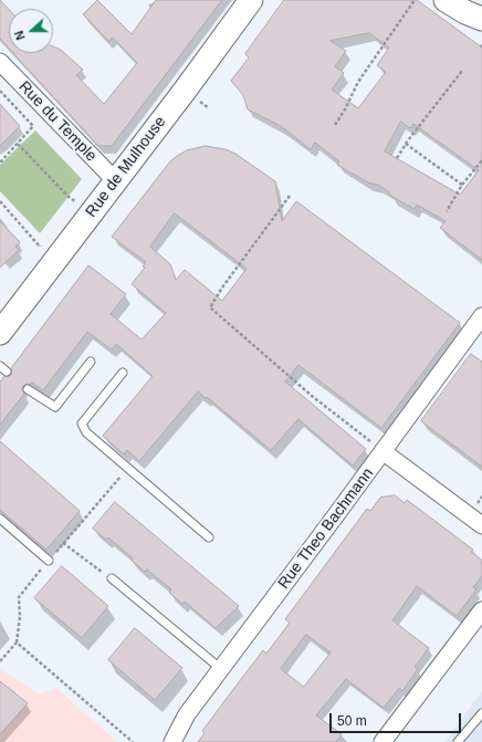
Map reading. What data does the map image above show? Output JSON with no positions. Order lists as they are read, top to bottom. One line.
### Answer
{"streets":{"main road":["Rue de Mulhouse"],"street":["Rue du Temple","Rue Theo Bachmann"]},"crossings":[["Rue du Temple","Rue de Mulhouse"]],"scale_bar":"50 m","north":"left"}
